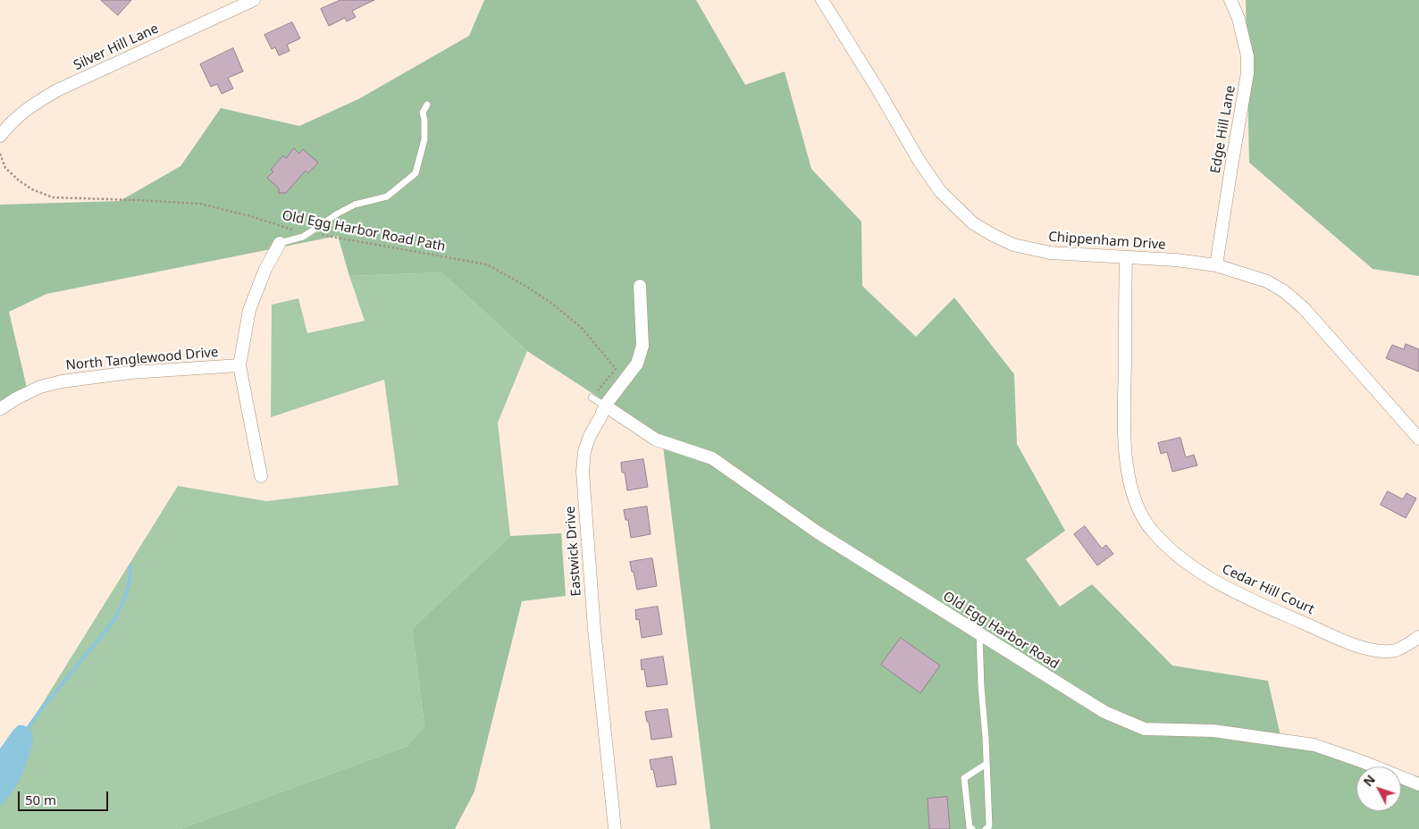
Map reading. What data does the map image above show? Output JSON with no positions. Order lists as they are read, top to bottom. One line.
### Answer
{"streets":{"street":["Silver Hill Lane","Edge Hill Lane","Chippenham Drive","North Tanglewood Drive","Eastwick Drive","Cedar Hill Court","Old Egg Harbor Road"],"path":["Old Egg Harbor Road Path"]},"crossings":[["Edge Hill Lane","Chippenham Drive"],["Chippenham Drive","Cedar Hill Court"],["Eastwick Drive","Old Egg Harbor Road"]],"scale_bar":"50 m","north":"top left"}
